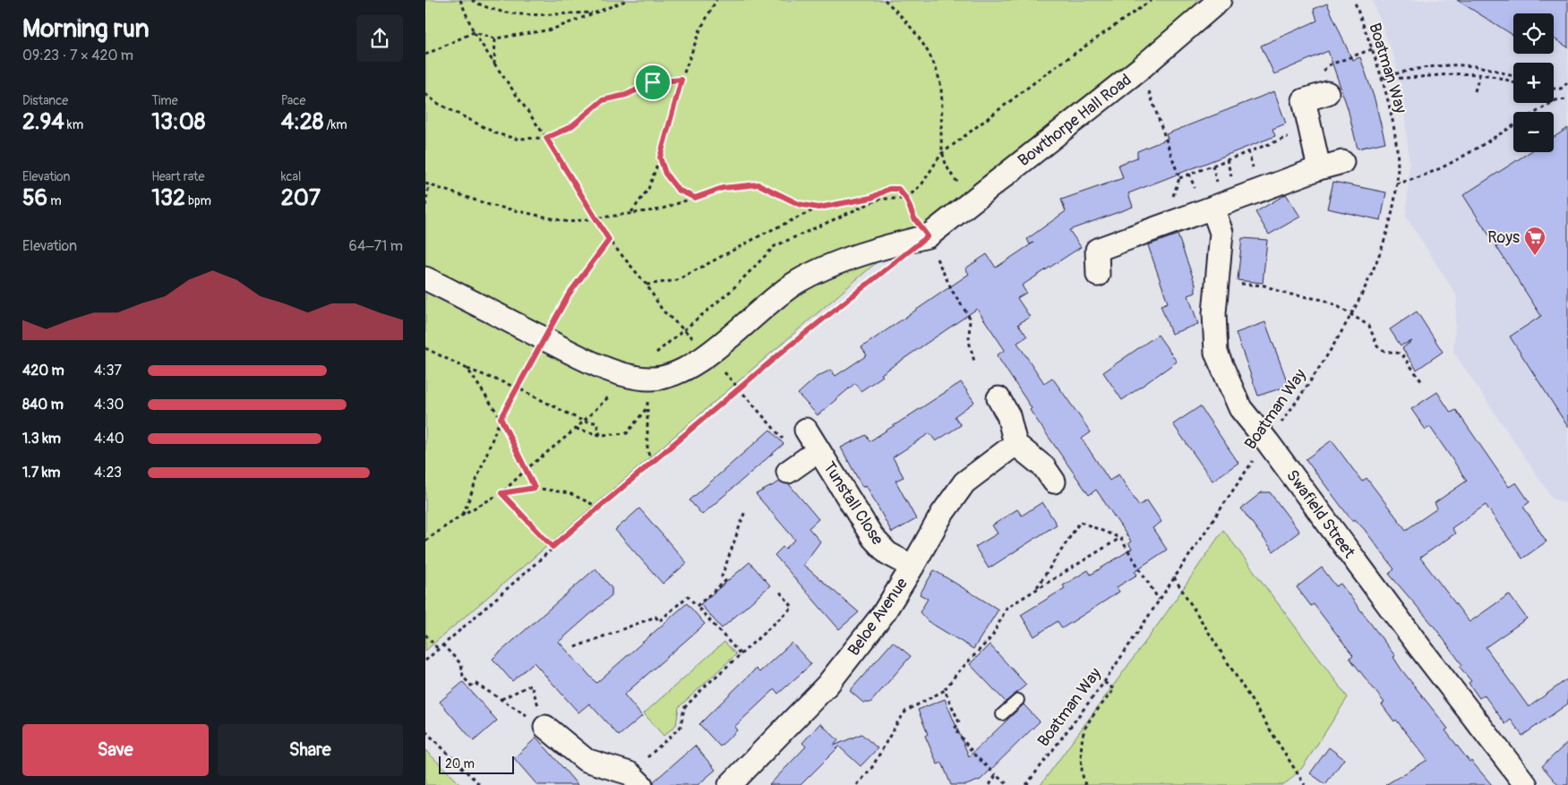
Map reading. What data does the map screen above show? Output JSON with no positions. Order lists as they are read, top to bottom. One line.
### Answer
{"streets":{"street":["Bowthorpe Hall Road","Tunstall Close","Swafield Street","Beloe Avenue"],"path":["Boatman Way"]},"crossings":[["Boatman Way","Swafield Street"],["Tunstall Close","Beloe Avenue"]],"places":{"supermarket":["Roys"]},"scale_bar":"20 m","page":{"heading":["Morning run","09:23 · 7 × 420 m"],"map_buttons":["+","−"],"stats":[["Distance","2.94 km"],["Time","13:08"],["Pace","4:28 /km"],["Elevation","56 m"],["Heart rate","132 bpm"],["kcal","207"]],"chart":["Elevation","64–71 m"],"list":[{"name":"420 m","note":"4:37"},{"name":"840 m","note":"4:30"},{"name":"1.3 km","note":"4:40"},{"name":"1.7 km","note":"4:23"}],"buttons":["Save","Share"],"scale":"20 m"}}
